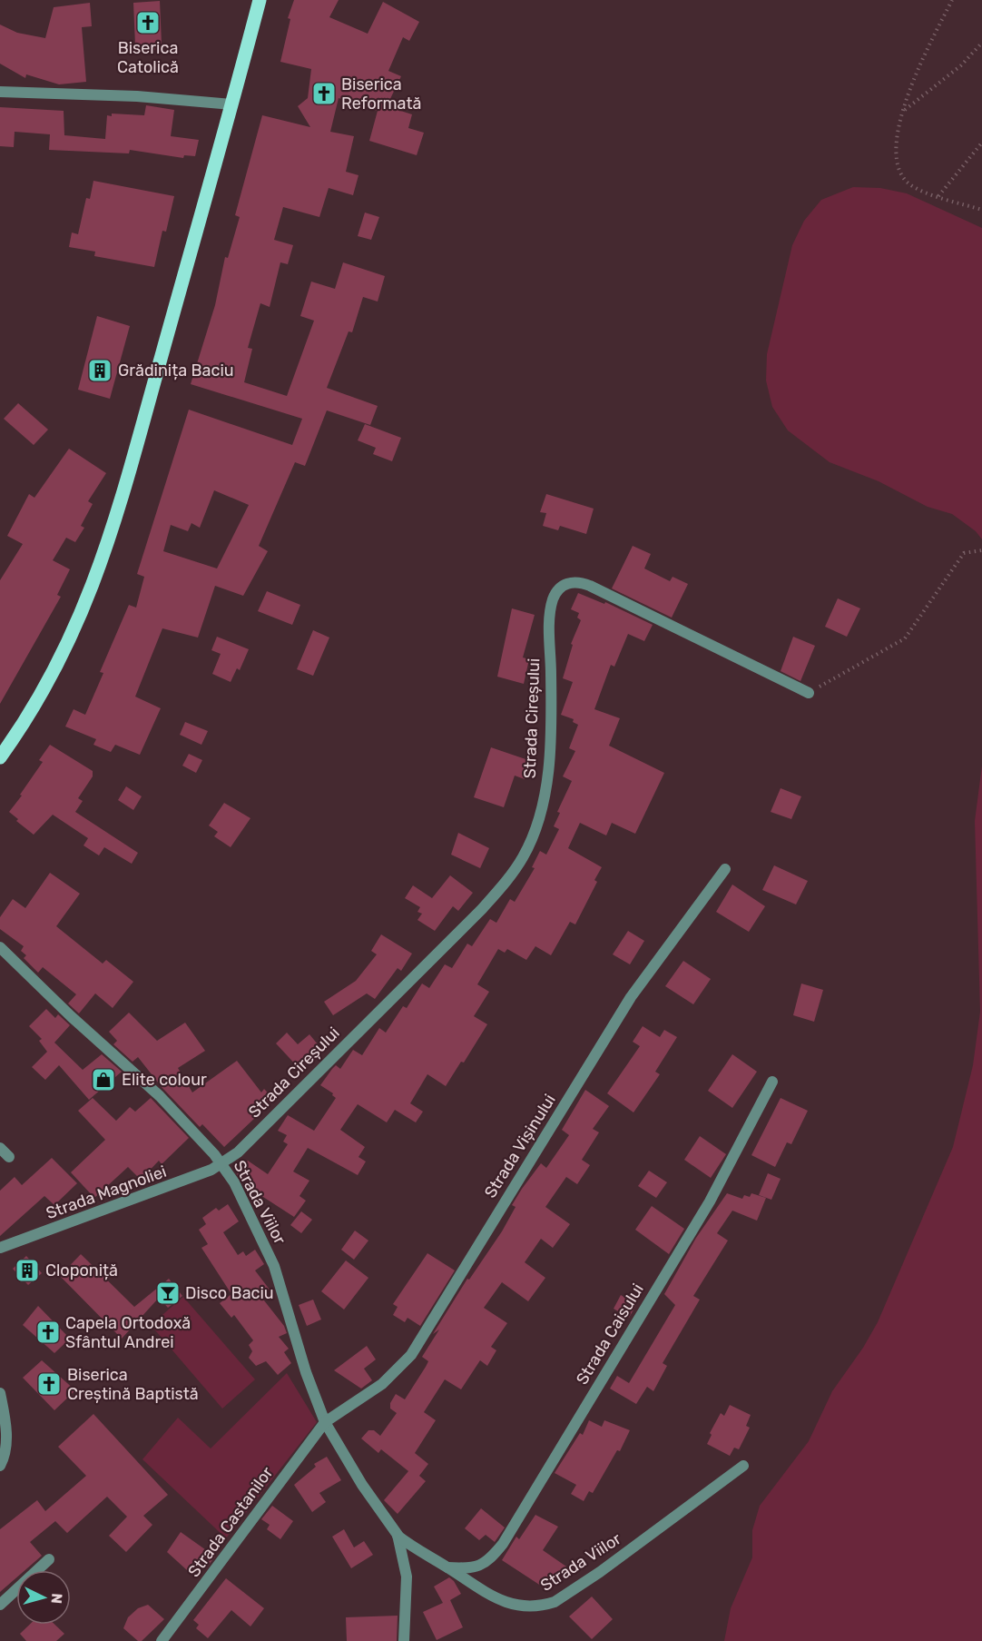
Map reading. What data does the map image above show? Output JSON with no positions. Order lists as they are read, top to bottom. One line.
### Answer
{"streets":{"street":["Strada Cireșului","Strada Vișinului","Strada Magnoliei","Strada Viilor","Strada Caisului","Strada Castanilor"]},"crossings":[["Strada Cireșului","Strada Magnoliei"],["Strada Cireșului","Strada Viilor"],["Strada Vișinului","Strada Viilor"],["Strada Vișinului","Strada Castanilor"],["Strada Magnoliei","Strada Viilor"],["Strada Viilor","Strada Caisului"],["Strada Viilor","Strada Castanilor"]],"places":{"church":["Biserica Catolică","Biserica Reformată","Capela Ortodoxă Sfântul Andrei","Biserica Creștină Baptistă"],"building":["Grădinița Baciu","Cloponiță"],"shop":["Elite colour"],"bar":["Disco Baciu"]},"north":"right"}
